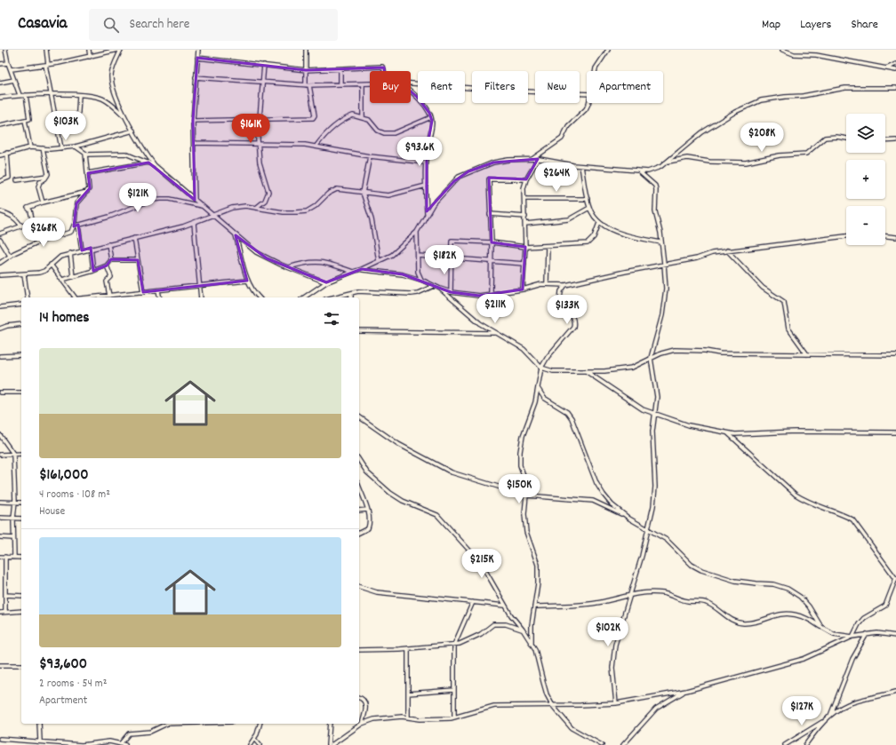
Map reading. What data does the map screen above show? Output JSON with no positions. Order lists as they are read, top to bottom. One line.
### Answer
{"page":{"header":"Casavia","search":"Search here","nav":["Map","Layers","Share"],"chip":["Buy","Rent","Filters","New","Apartment"],"price":["$103K","$161K","$208K","$93.6K","$264K","$121K","$268K","$182K","$211K","$133K","$150K","$215K","$102K","$127K"],"map_buttons":["+","−"],"heading":"14 homes","list":[{"name":"$161,000","note":"4 rooms · 108 m² · House"},{"name":"$93,600","note":"2 rooms · 54 m² · Apartment"}]}}
